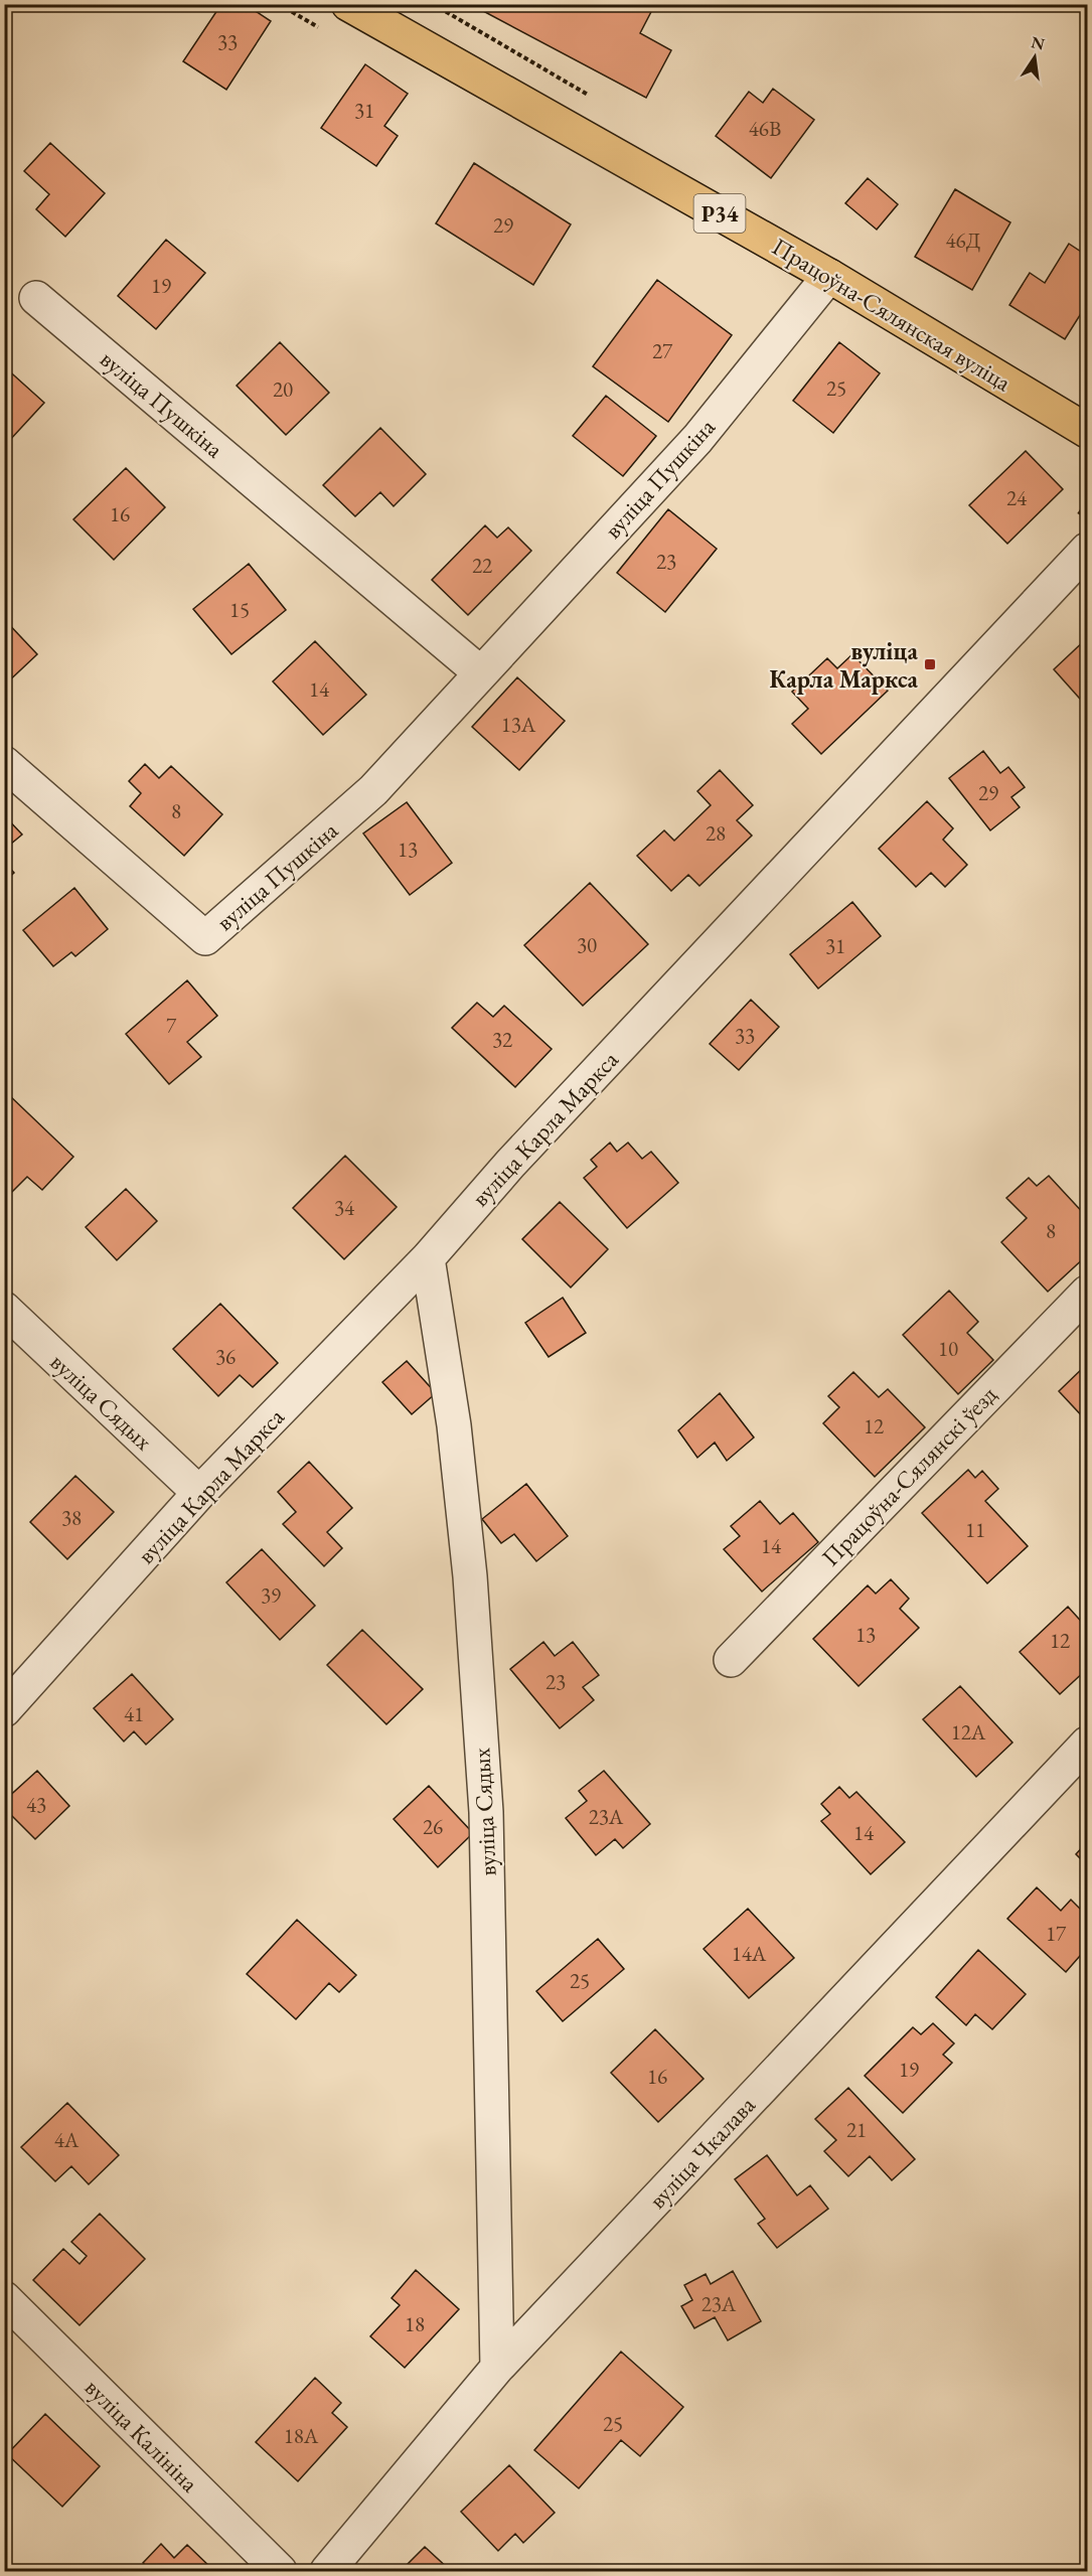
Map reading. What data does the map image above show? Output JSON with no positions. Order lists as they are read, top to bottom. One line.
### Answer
{"streets":{"main road":["Р34","Працоўна-Сялянская вуліца"],"street":["вуліца Пушкіна","вуліца Карла Маркса","вуліца Сядых","Працоўна-Сялянскі ўезд","вуліца Чкалава","вуліца Калініна"]},"crossings":[["Працоўна-Сялянская вуліца","вуліца Пушкіна"],["вуліца Карла Маркса","вуліца Сядых"],["вуліца Сядых","вуліца Чкалава"]],"places":{"transit":["вуліца Карла Маркса"]},"house_numbers":["33","31","46В","29","46Д","19","27","25","20","24","16","23","22","15","14","13А","29","8","28","13","30","31","7","33","32","34","8","10","36","12","38","11","14","39","13","12","23","41","12А","43","23А","26","14","17","14А","25","19","16","21","4А","23А","18","25","18А"],"north":"top"}
